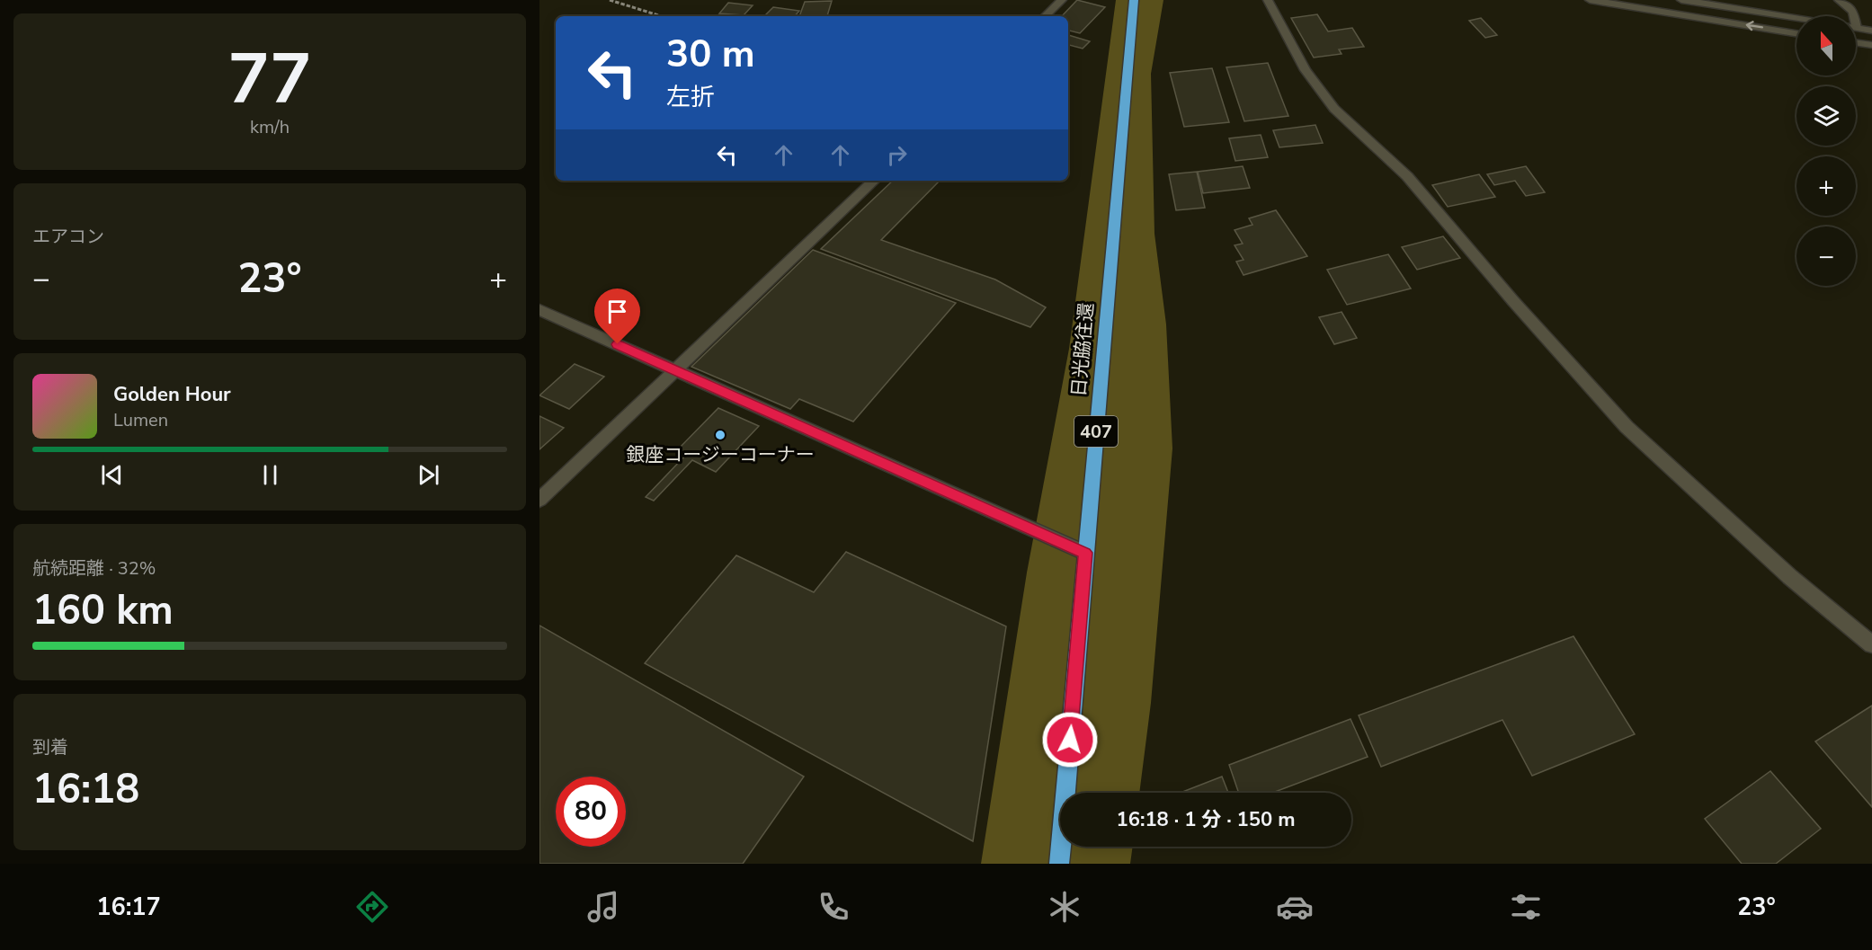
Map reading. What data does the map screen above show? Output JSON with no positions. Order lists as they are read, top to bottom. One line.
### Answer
{"streets":{"highway":["日光脇往還","407"]},"places":["銀座コージーコーナー"],"north":"top","page":{"tile":[["77","km/h"],"エアコン",["航続距離 · 32%","160 km"],["到着","16:18"]],"map_buttons":["+","−"],"turn":["30 m","左折"],"heat":["−","23°","+"],"song":["Golden Hour","Lumen"],"limit":"80","trip":"16:18 · 1 分 · 150 m","tabs":["16:17","23°"]}}
